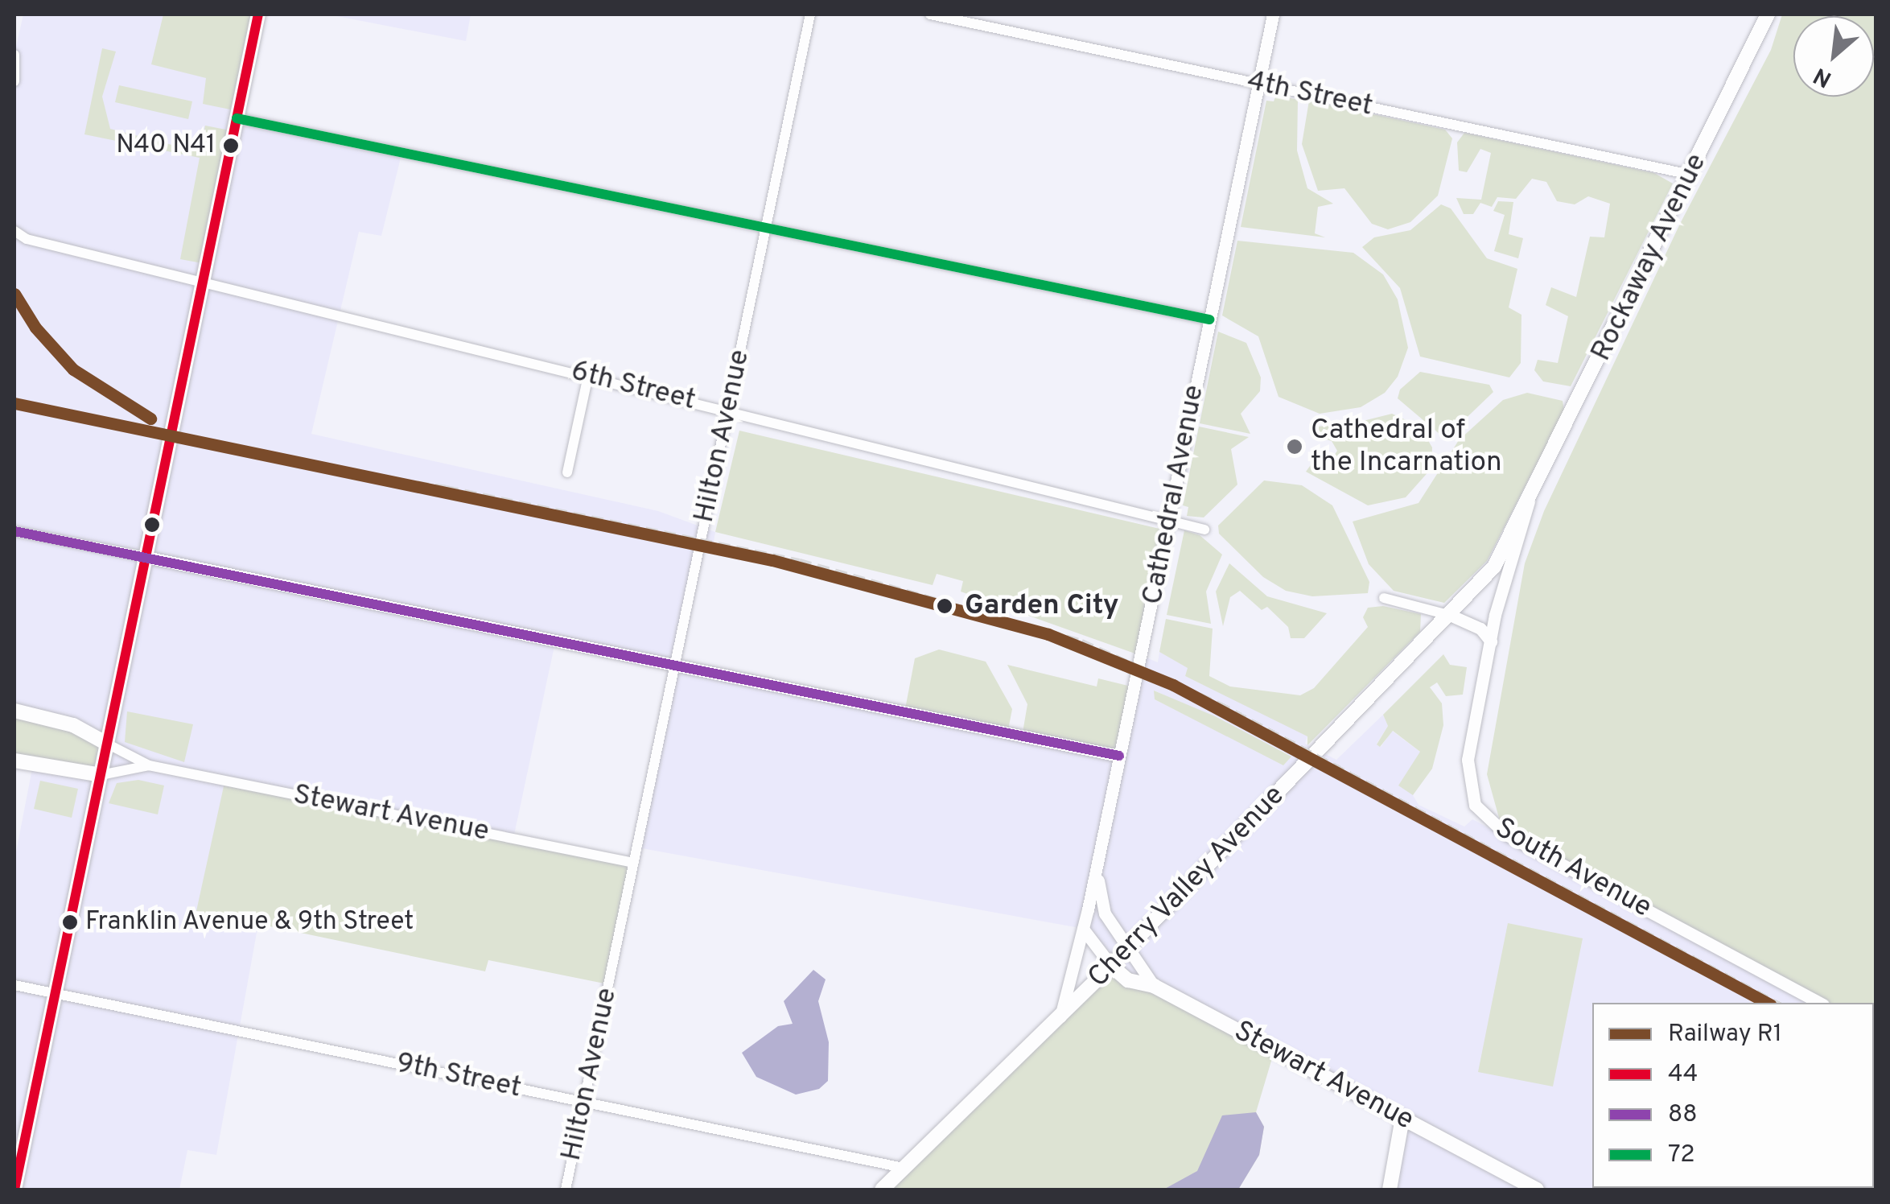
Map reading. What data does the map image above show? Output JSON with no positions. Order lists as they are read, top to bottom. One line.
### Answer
{"streets":{"main road":["Rockaway Avenue","Stewart Avenue","Cherry Valley Avenue"],"street":["4th Street","6th Street","Hilton Avenue","Cathedral Avenue","South Avenue","9th Street"]},"crossings":[["4th Street","Rockaway Avenue"],["4th Street","Cathedral Avenue"],["Rockaway Avenue","South Avenue"],["Rockaway Avenue","Cherry Valley Avenue"],["6th Street","Hilton Avenue"],["6th Street","Cathedral Avenue"],["Hilton Avenue","Stewart Avenue"],["Hilton Avenue","9th Street"],["Cathedral Avenue","Cherry Valley Avenue"],["Stewart Avenue","Cherry Valley Avenue"],["Cherry Valley Avenue","9th Street"]],"places":["N40 N41","Cathedral of the Incarnation","Garden City","Franklin Avenue & 9th Street"],"lines":["transit line 44","transit line 72","rail line R1","transit line 88"],"legend":["Railway R1","44","88","72"],"north":"bottom left"}
